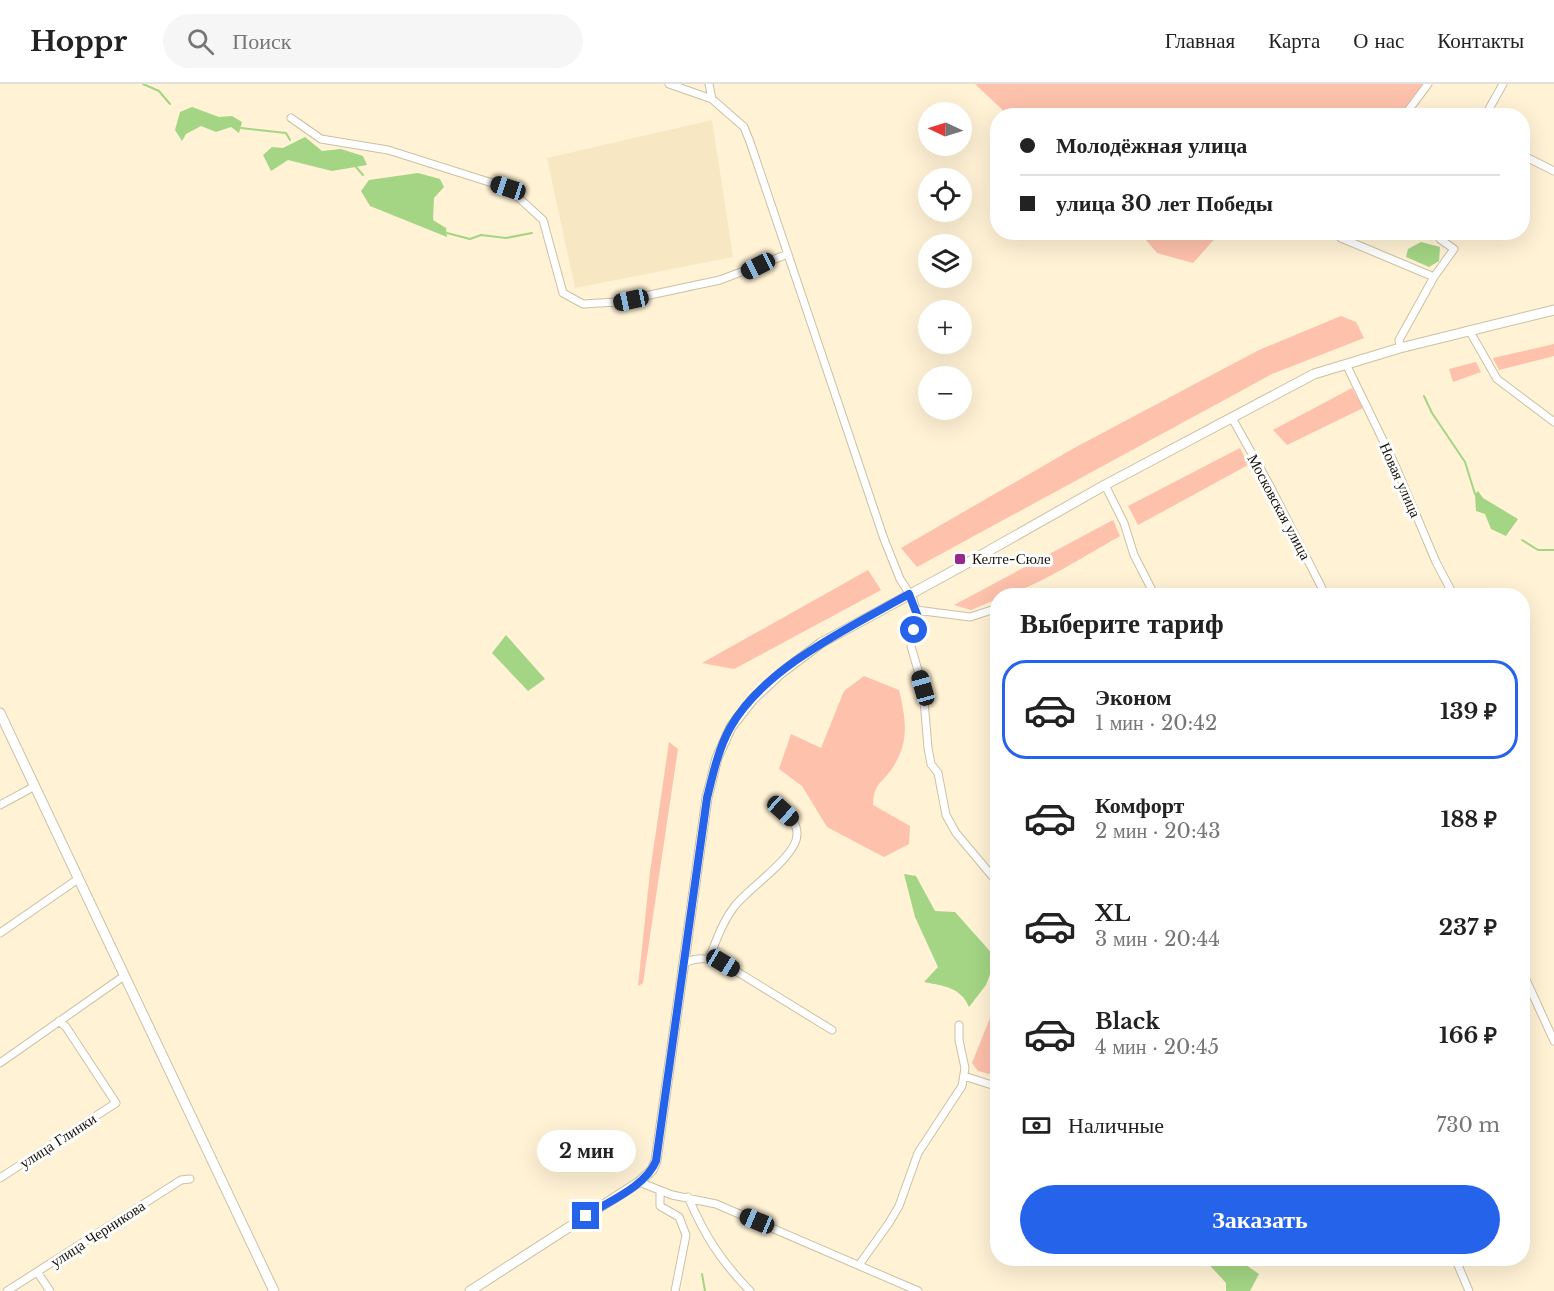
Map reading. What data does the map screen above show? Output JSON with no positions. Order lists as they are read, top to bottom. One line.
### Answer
{"streets":{"street":["Новая улица","Московская улица","улица Глинки","улица Черникова"]},"places":{"transit":["Келте-Сюле"]},"north":"left","page":{"header":"Hoppr","search":"Поиск","nav":["Главная","Карта","О нас","Контакты"],"map_buttons":["+","−"],"banner":["Молодёжная улица","улица 30 лет Победы"],"heading":"Выберите тариф","list":[{"name":"Эконом","note":"1 мин · 20:42","value":"139 ₽"},{"name":"Комфорт","note":"2 мин · 20:43","value":"188 ₽"},{"name":"XL","note":"3 мин · 20:44","value":"237 ₽"},{"name":"Black","note":"4 мин · 20:45","value":"166 ₽"}],"pay":["Наличные","730 m"],"bubble":"2 мин","buttons":"Заказать"}}
